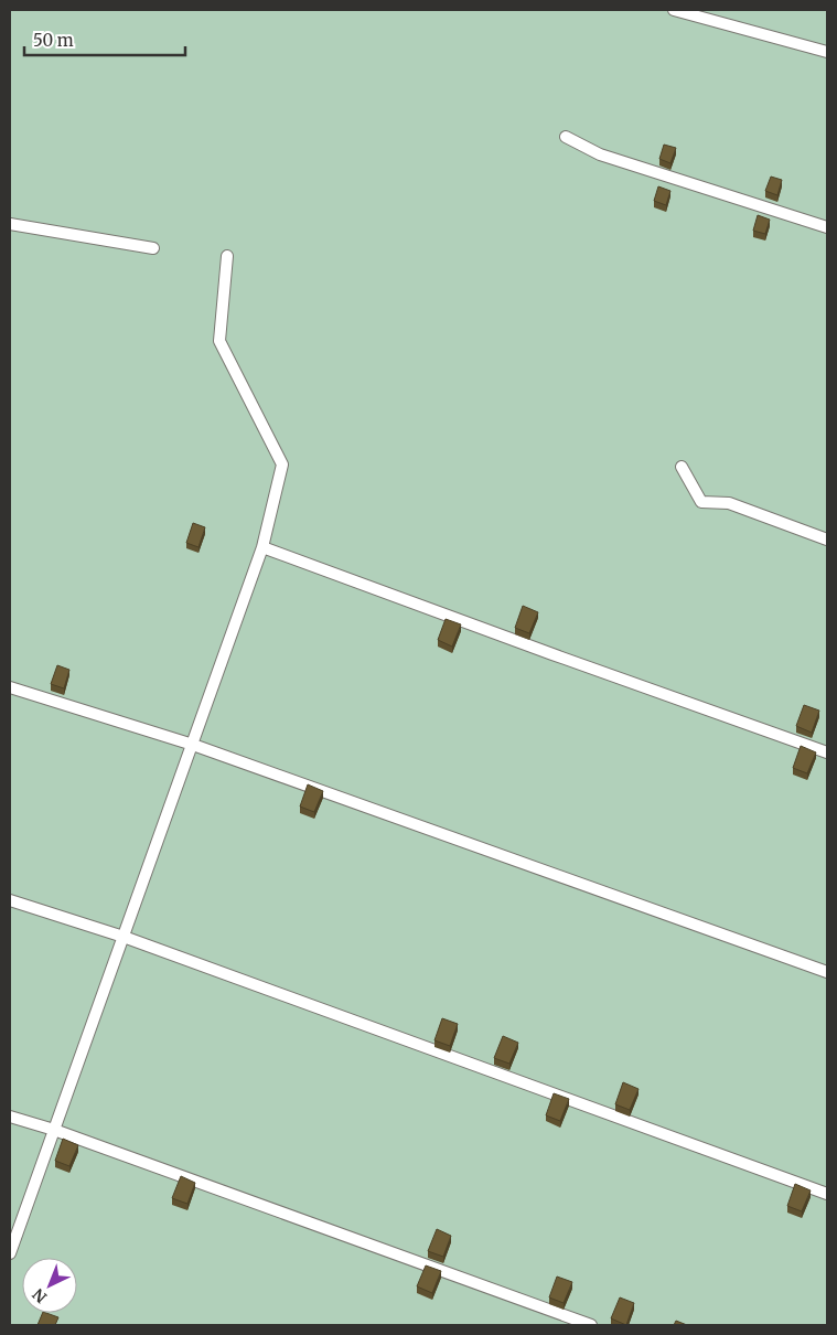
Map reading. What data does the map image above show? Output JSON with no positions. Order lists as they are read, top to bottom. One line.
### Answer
{"scale_bar":"50 m","north":"bottom left"}
